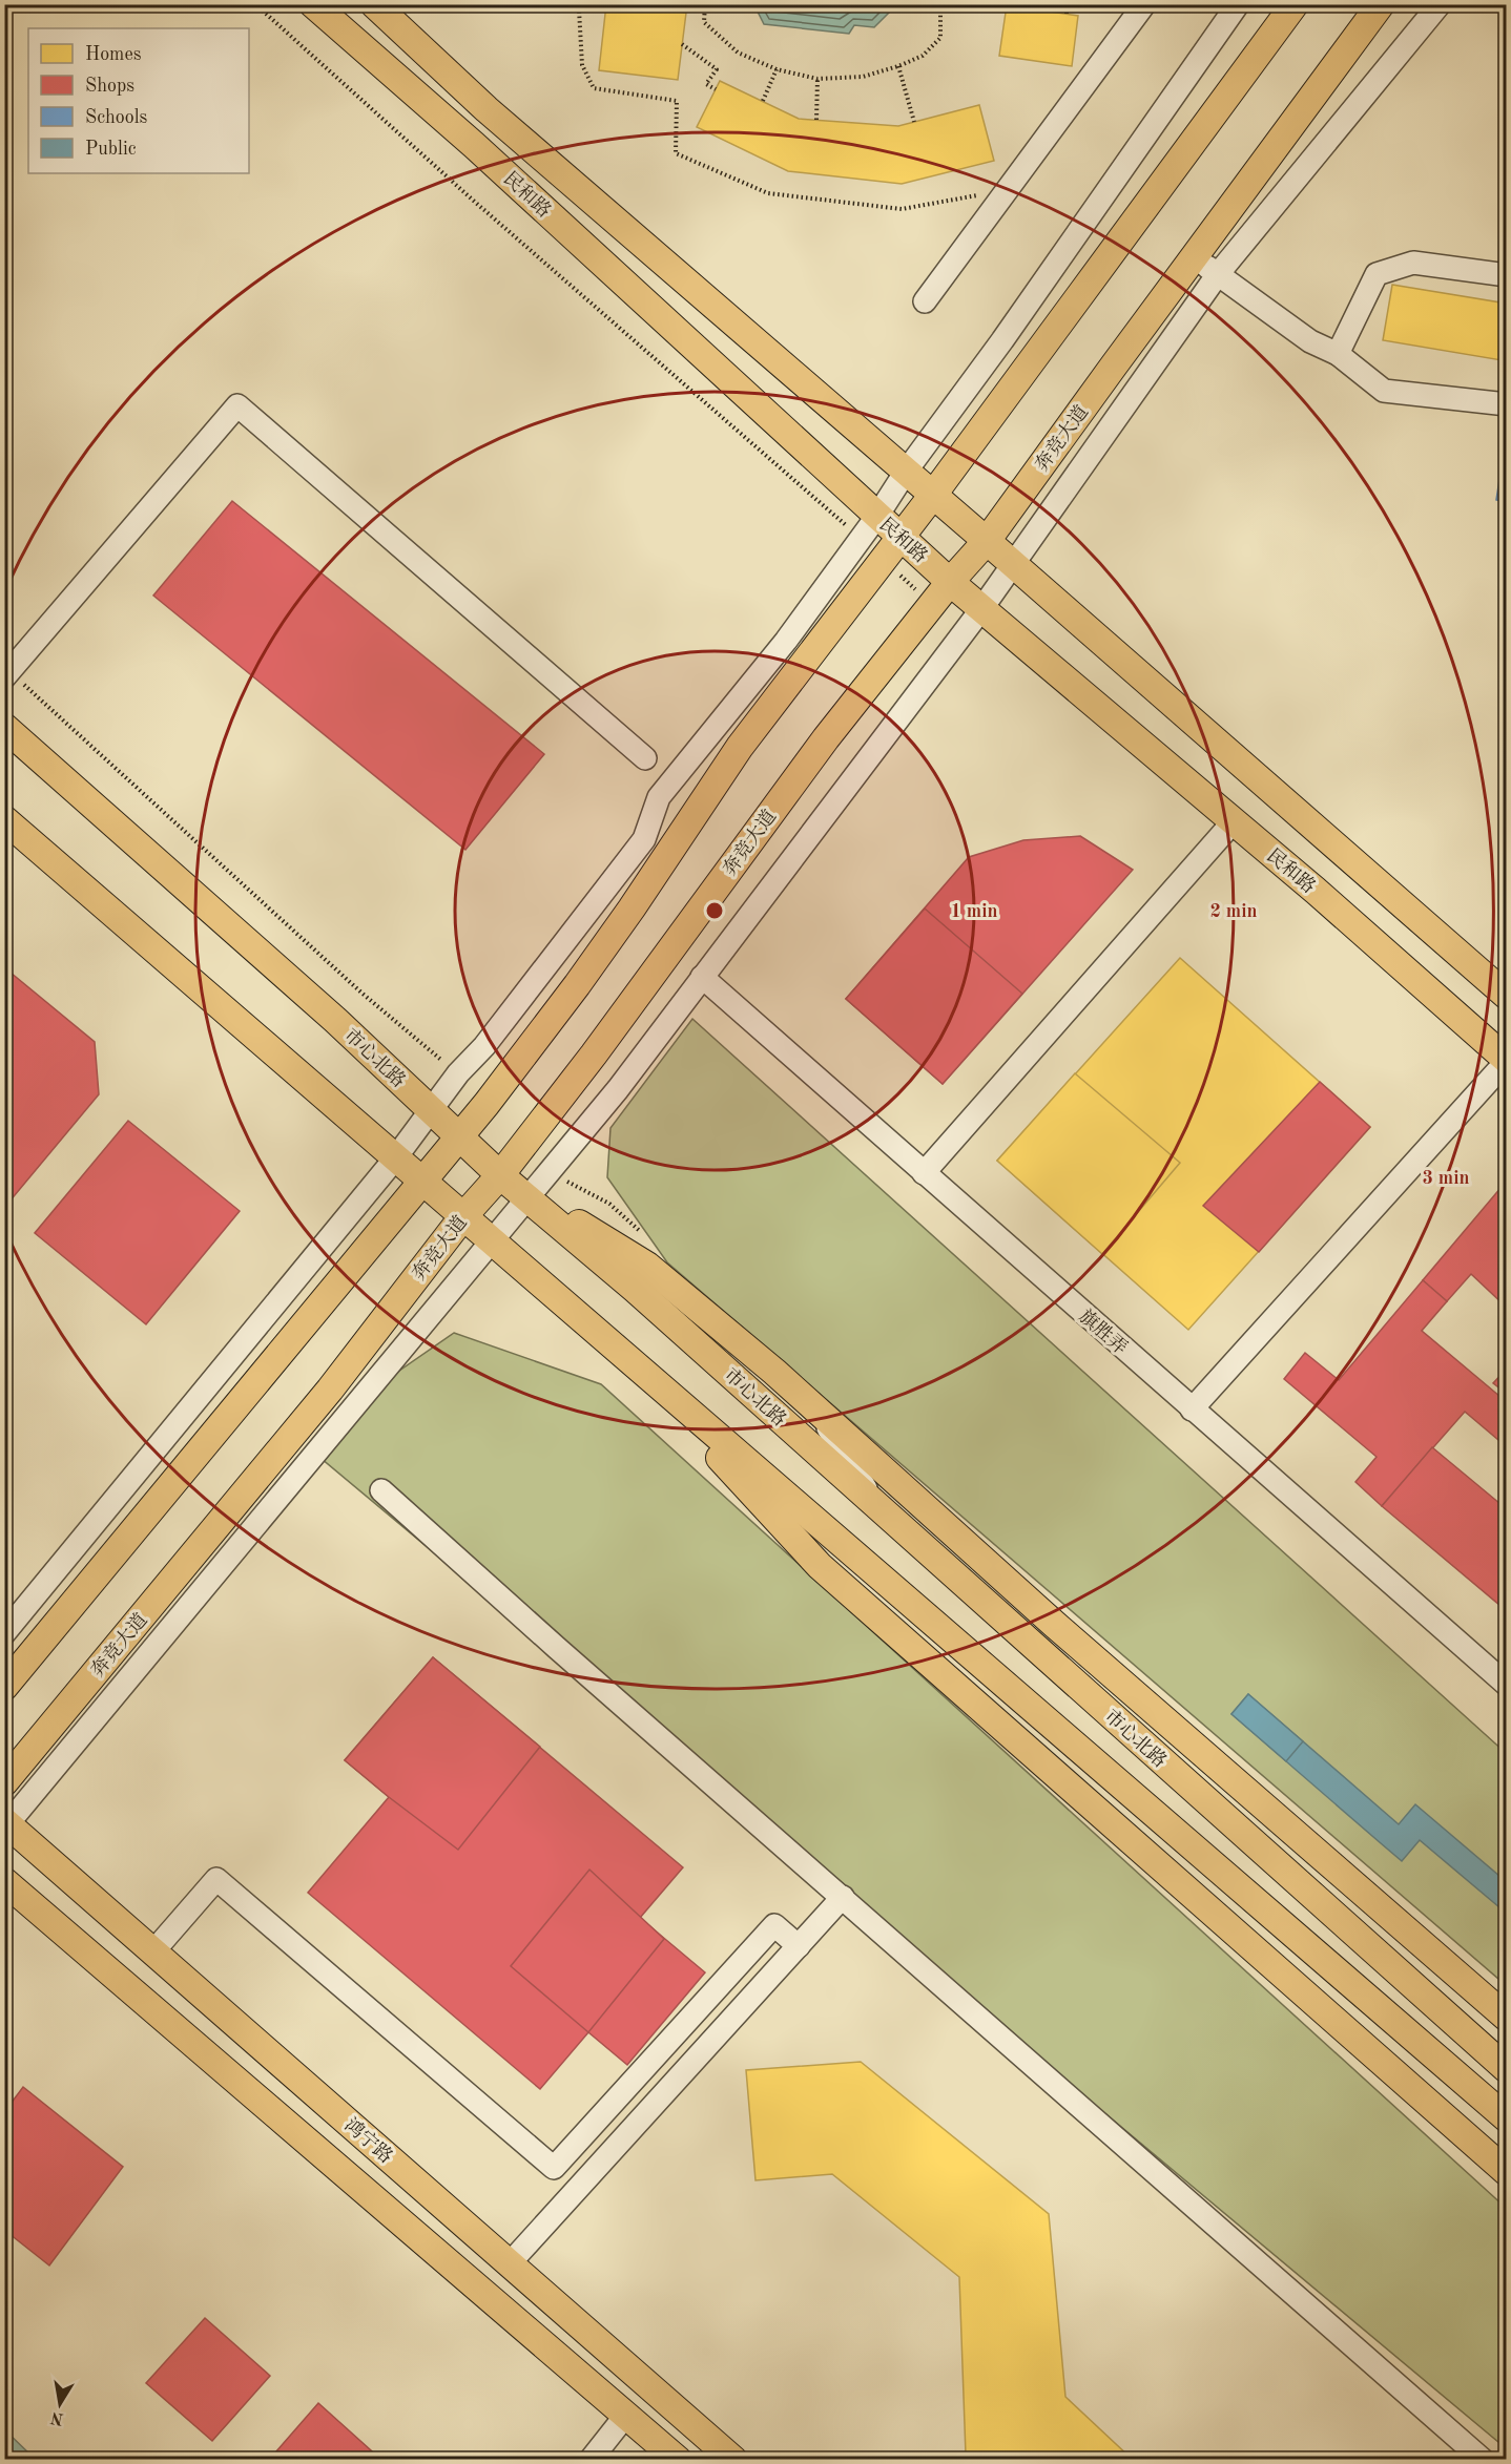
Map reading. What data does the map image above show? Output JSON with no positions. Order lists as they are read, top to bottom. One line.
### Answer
{"streets":{"main road":["民和路","奔竞大道","市心北路","鸿宁路"],"street":["旗胜弄"]},"crossings":[["民和路","奔竞大道"],["奔竞大道","市心北路"]],"legend":["Homes","Shops","Schools","Public"],"north":"bottom","rings":["1 min","2 min","3 min"]}
